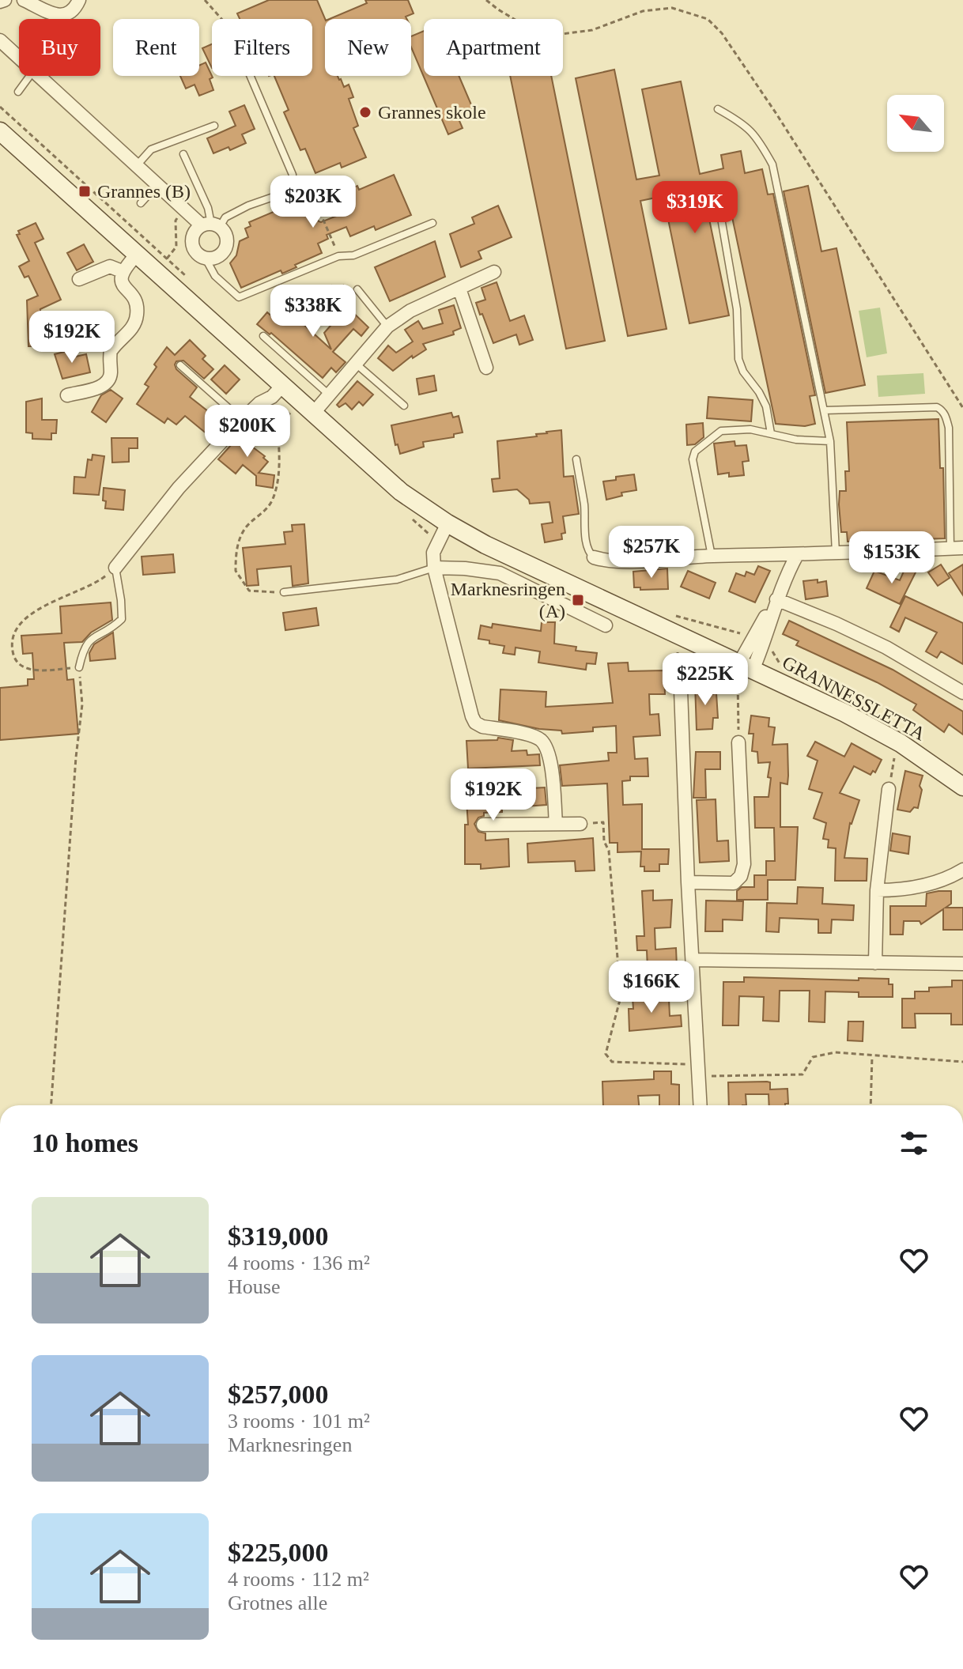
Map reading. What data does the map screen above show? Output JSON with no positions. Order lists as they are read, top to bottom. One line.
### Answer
{"streets":{"main road":["GRANNESSLETTA"]},"places":{"other":["Grannes skole"],"transit":["Grannes (B)","Marknesringen (A)"]},"north":"top left","page":{"chip":["Buy","Rent","Filters","New","Apartment"],"price":["$203K","$319K","$338K","$192K","$200K","$257K","$153K","$225K","$192K","$166K"],"heading":"10 homes","list":[{"name":"$319,000","note":"4 rooms · 136 m² · House"},{"name":"$257,000","note":"3 rooms · 101 m² · Marknesringen"},{"name":"$225,000","note":"4 rooms · 112 m² · Grotnes alle"}]}}
